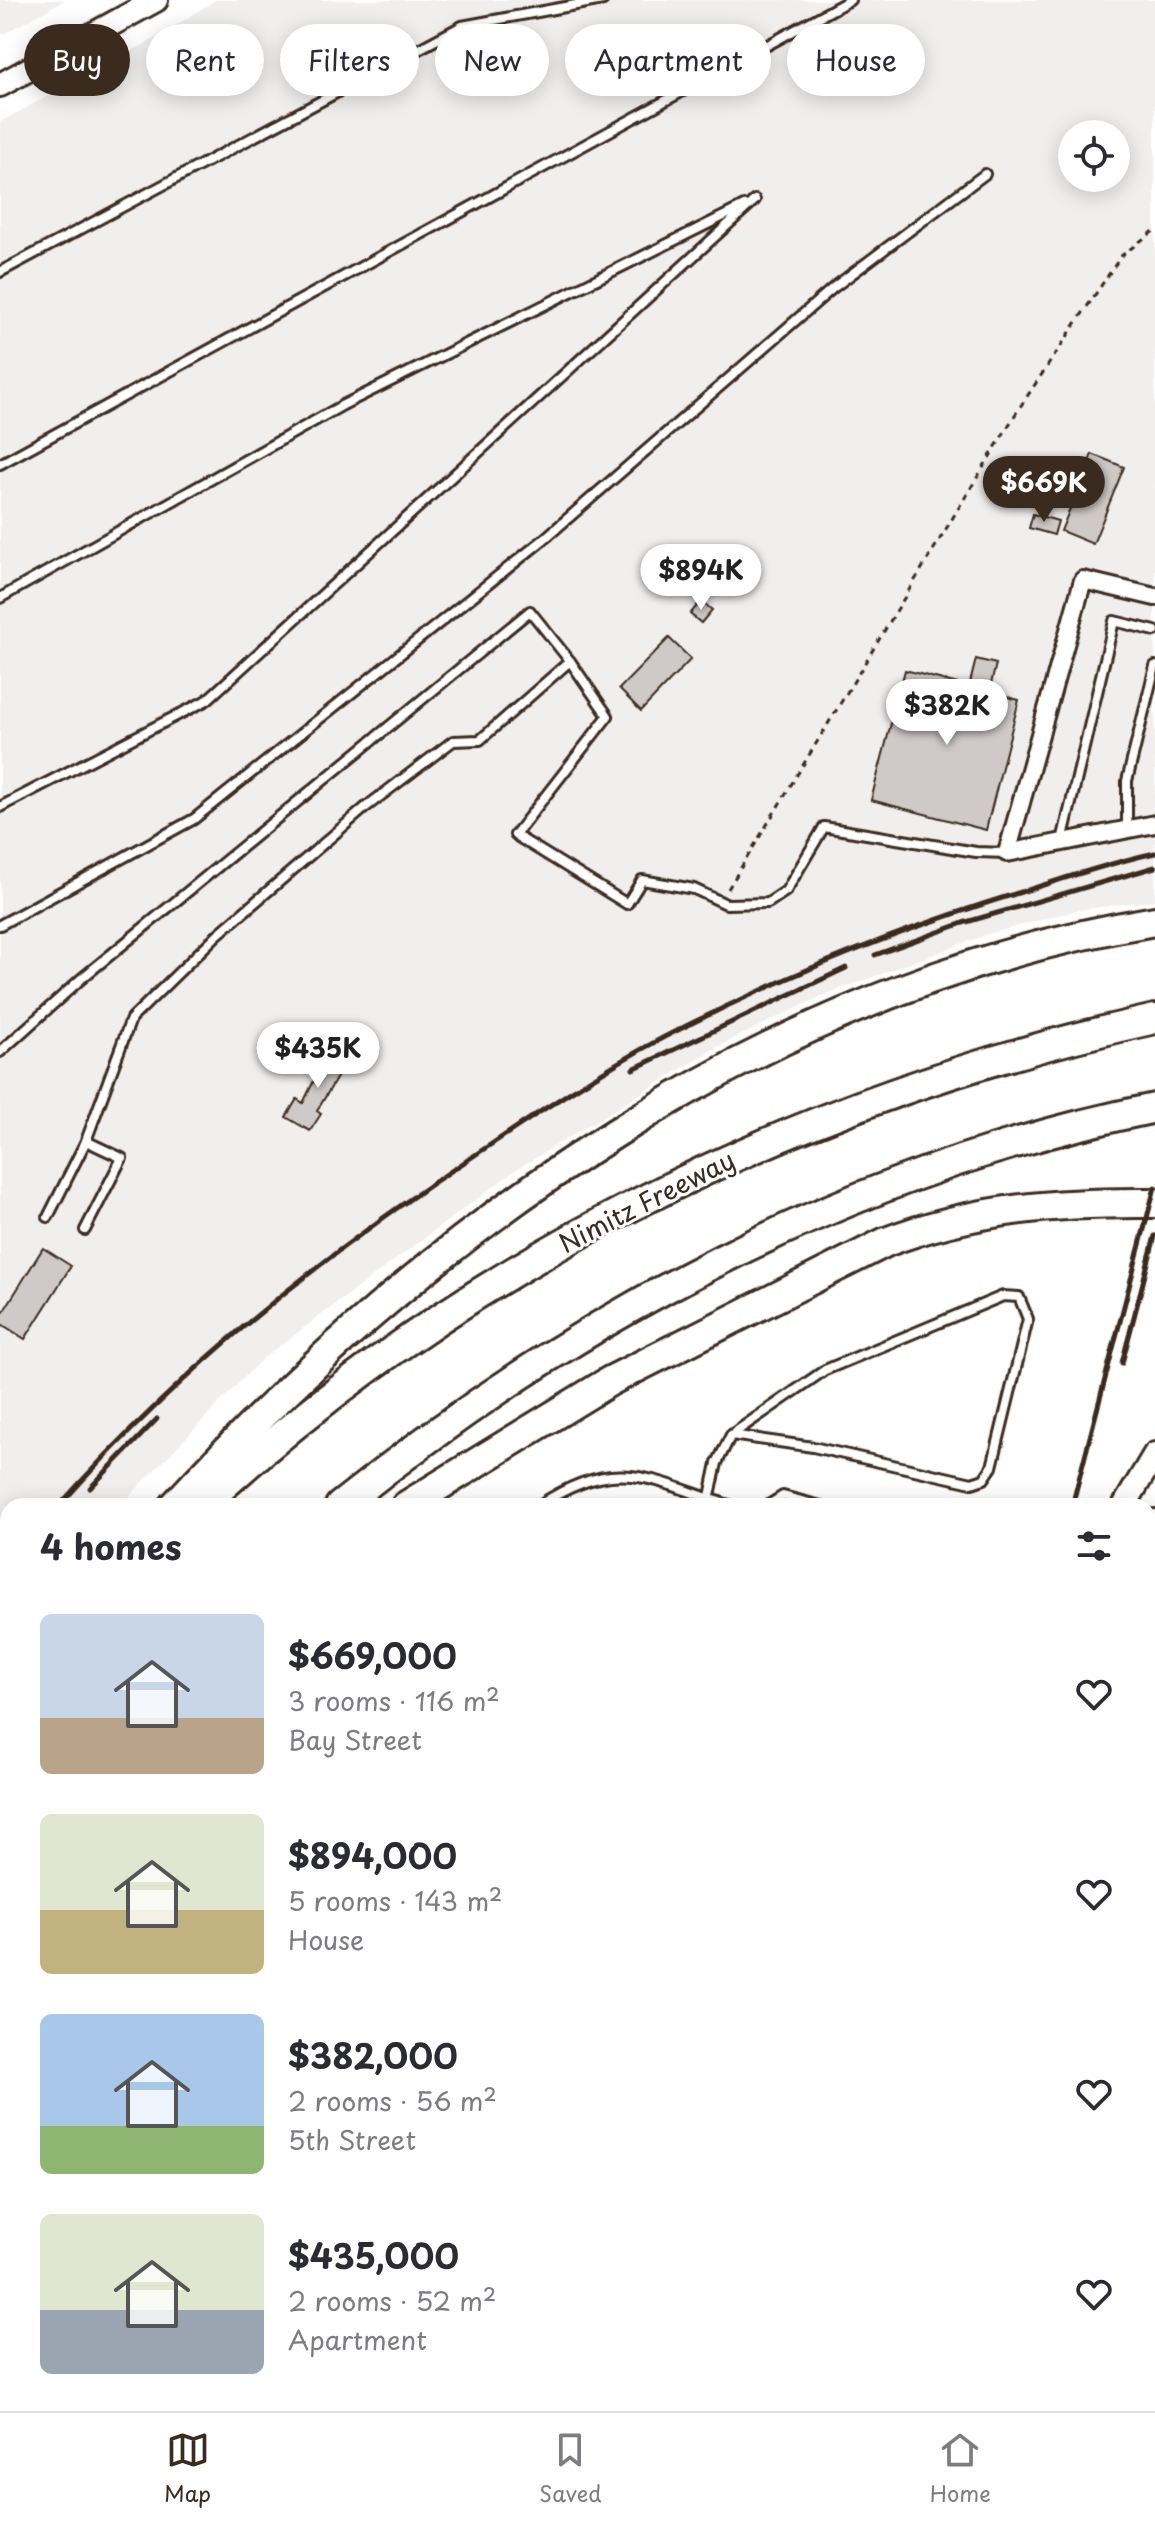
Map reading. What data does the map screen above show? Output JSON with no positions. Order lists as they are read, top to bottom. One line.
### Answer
{"streets":{"highway":["Nimitz Freeway"]},"page":{"chip":["Buy","Rent","Filters","New","Apartment","House"],"price":["$669K","$894K","$382K","$435K"],"heading":"4 homes","list":[{"name":"$669,000","note":"3 rooms · 116 m² · Bay Street"},{"name":"$894,000","note":"5 rooms · 143 m² · House"},{"name":"$382,000","note":"2 rooms · 56 m² · 5th Street"},{"name":"$435,000","note":"2 rooms · 52 m² · Apartment"}],"tabs":["Map","Saved","Home"]}}
